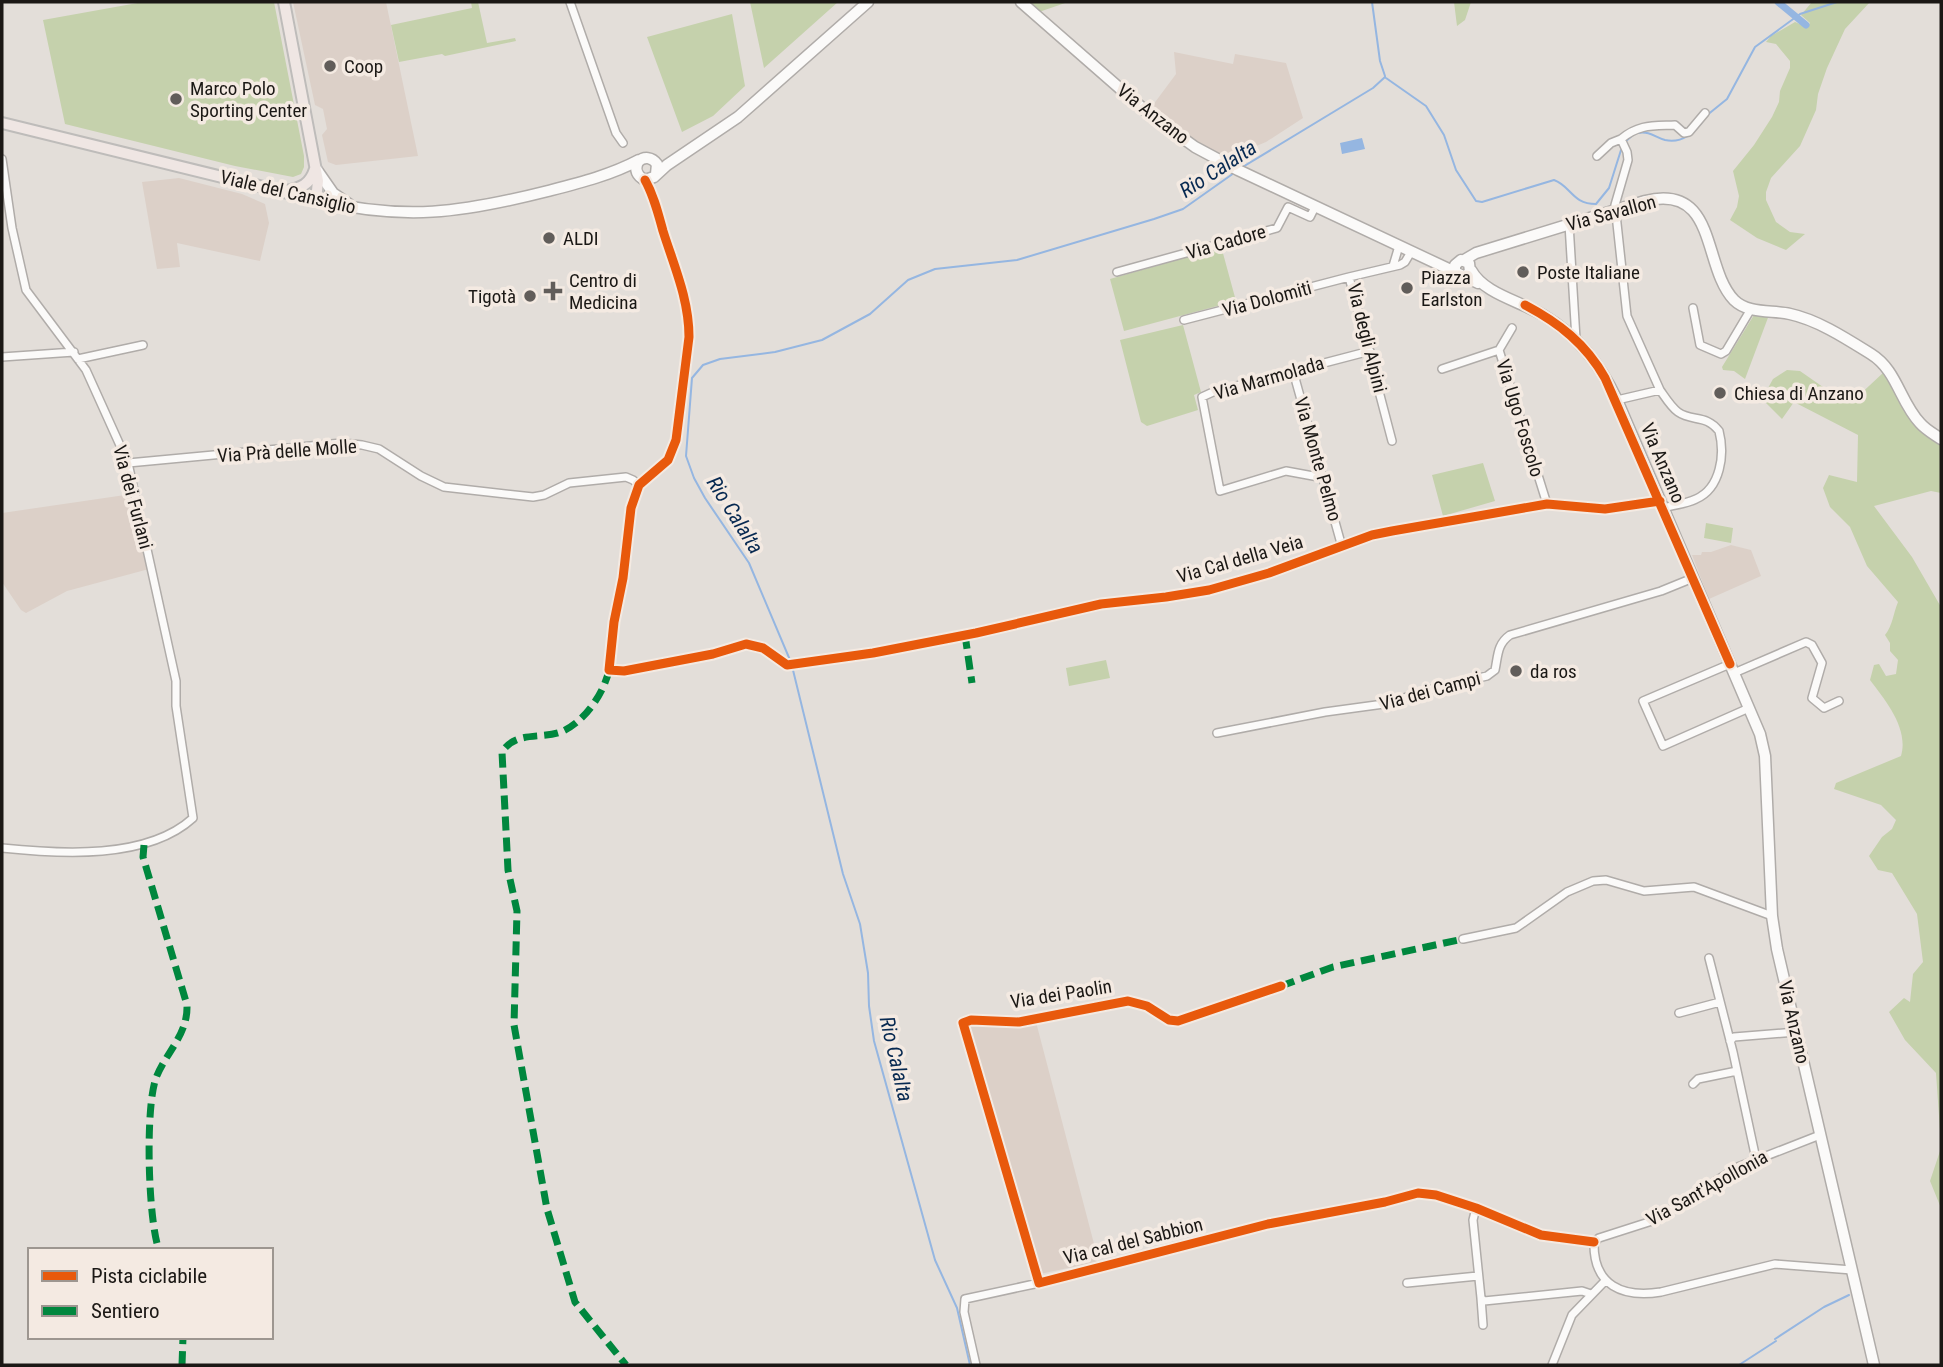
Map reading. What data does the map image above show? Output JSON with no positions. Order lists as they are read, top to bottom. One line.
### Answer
{"streets":{"main road":["Via Anzano","Viale del Cansiglio","Via Savallon"],"street":["Via Cadore","Via Dolomiti","Via degli Alpini","Via Marmolada","Via Ugo Foscolo","Via Prà delle Molle","Via Monte Pelmo","Via dei Furlani","Via Cal della Veia","Via dei Campi","Via dei Paolin","Via Sant'Apollonia","Via cal del Sabbion"]},"crossings":[["Via Anzano","Via Savallon"],["Via Anzano","Via Cadore"],["Via Anzano","Via degli Alpini"],["Via Anzano","Via Cal della Veia"],["Via Anzano","Via dei Campi"],["Via Anzano","Via Sant'Apollonia"],["Via Savallon","Via Cal della Veia"],["Via Dolomiti","Via degli Alpini"],["Via degli Alpini","Via Marmolada"],["Via Marmolada","Via Monte Pelmo"],["Via Ugo Foscolo","Via Cal della Veia"],["Via Prà delle Molle","Via dei Furlani"],["Via Prà delle Molle","Via Cal della Veia"],["Via Monte Pelmo","Via Cal della Veia"],["Via dei Paolin","Via cal del Sabbion"]],"water":["Rio Calalta"],"places":{"other":["Coop","Marco Polo Sporting Center","ALDI","Poste Italiane","Piazza Earlston","Tigotà","Chiesa di Anzano","da ros"],"health":["Centro di Medicina"]},"legend":["Pista ciclabile","Sentiero"]}
